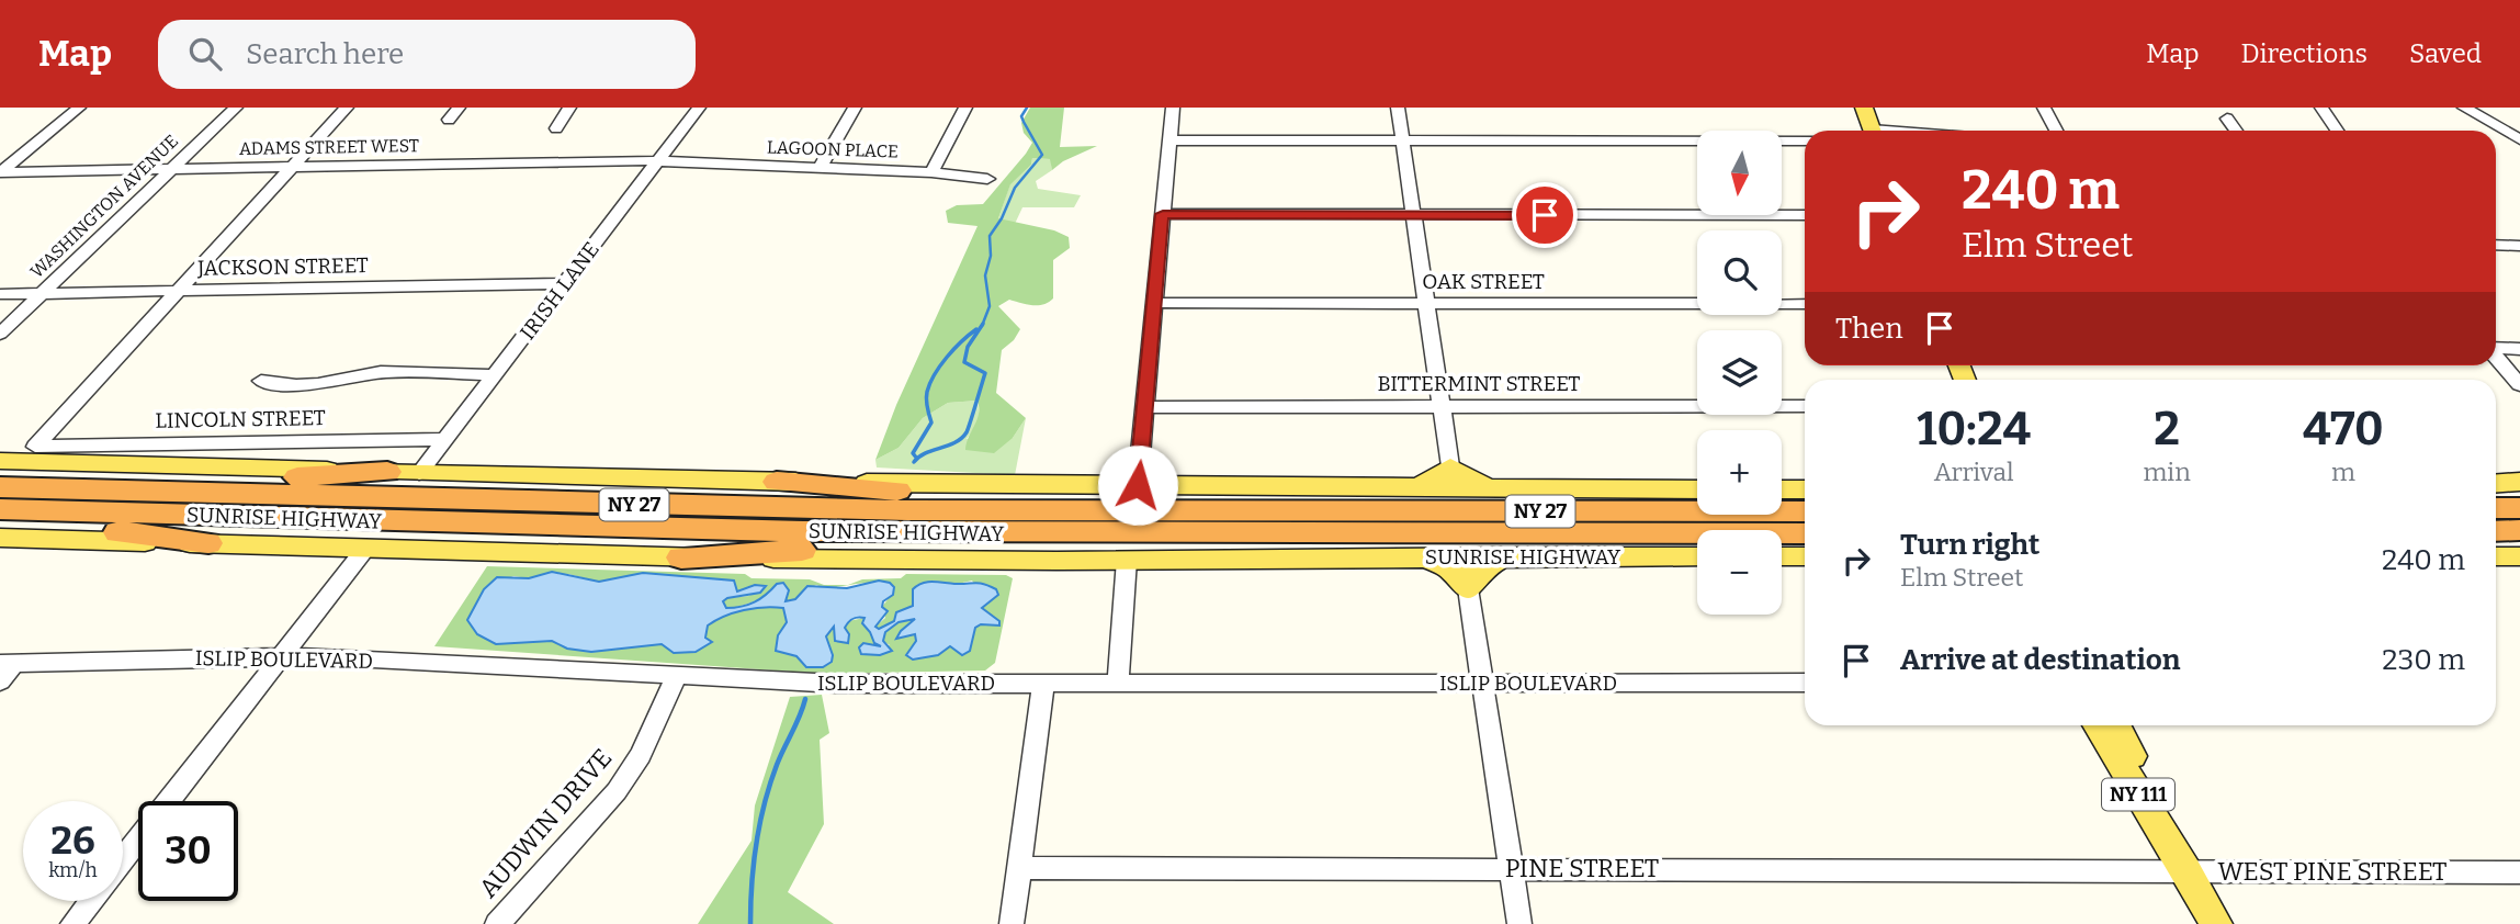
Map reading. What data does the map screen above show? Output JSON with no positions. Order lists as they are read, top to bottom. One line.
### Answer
{"streets":{"highway":["NY 27","SUNRISE HIGHWAY"],"main road":["NY 111"],"street":["ADAMS STREET WEST","LAGOON PLACE","WASHINGTON AVENUE","JACKSON STREET","OAK STREET","IRISH LANE","BITTERMINT STREET","LINCOLN STREET","ISLIP BOULEVARD","AUDWIN DRIVE","PINE STREET","WEST PINE STREET"]},"crossings":[["ADAMS STREET WEST","LAGOON PLACE"],["ADAMS STREET WEST","WASHINGTON AVENUE"],["ADAMS STREET WEST","IRISH LANE"],["LAGOON PLACE","IRISH LANE"],["WASHINGTON AVENUE","JACKSON STREET"],["JACKSON STREET","IRISH LANE"],["JACKSON STREET","LINCOLN STREET"],["IRISH LANE","LINCOLN STREET"],["ISLIP BOULEVARD","AUDWIN DRIVE"],["NY 111","WEST PINE STREET"],["PINE STREET","WEST PINE STREET"]],"north":"bottom","page":{"header":"Map","search":"Search here","nav":["Map","Directions","Saved"],"map_buttons":["+","−"],"turn":["240 m","Elm Street"],"then":"Then","eta":["10:24","Arrival","2","min","470","m"],"list":[{"name":"Turn right","note":"Elm Street","value":"240 m"},{"name":"Arrive at destination","value":"230 m"}],"speed":"26 km/h","limit":"30"}}
